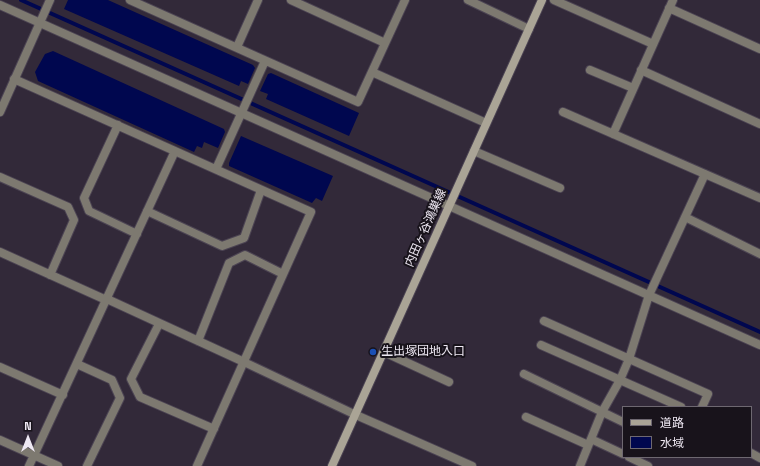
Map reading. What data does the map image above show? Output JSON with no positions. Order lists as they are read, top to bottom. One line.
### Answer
{"streets":{"main road":["内田ヶ谷鴻巣線"]},"places":["生出塚団地入口"],"legend":["道路","水域"],"north":"top"}
